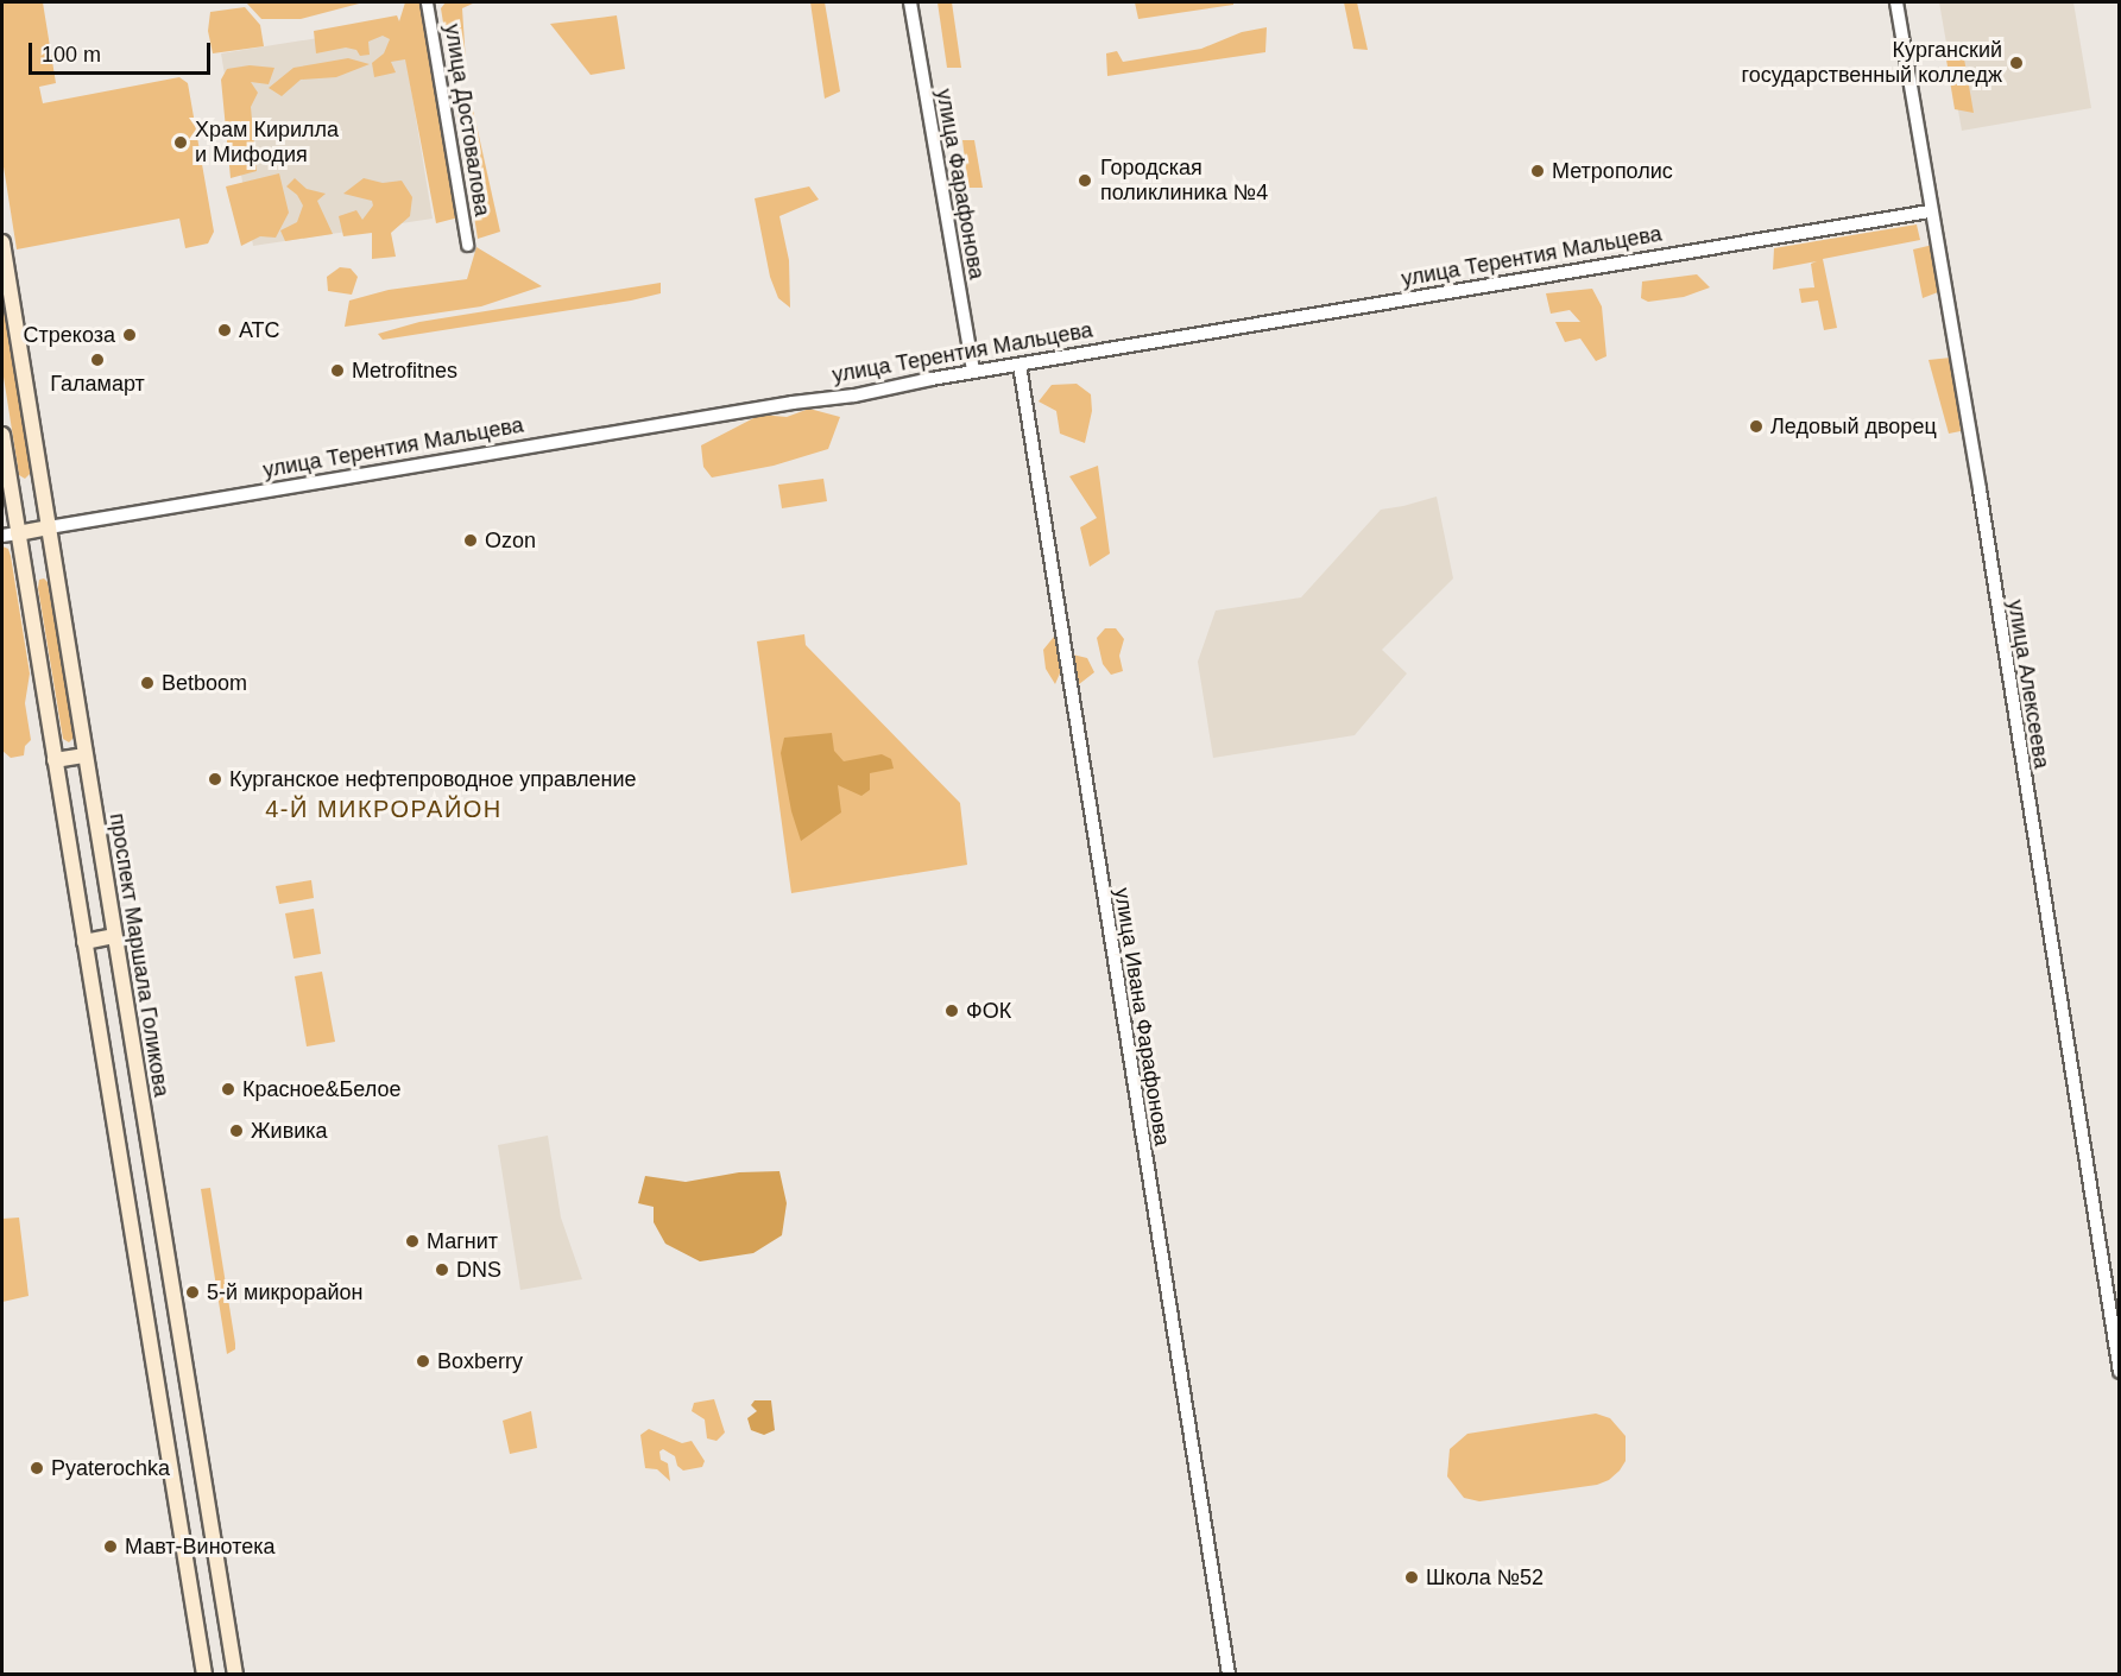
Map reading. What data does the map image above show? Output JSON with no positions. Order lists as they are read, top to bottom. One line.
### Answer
{"streets":{"main road":["улица Терентия Мальцева","проспект Маршала Голикова"],"street":["улица Достовалова","улица Фарафонова","улица Алексеева","улица Ивана Фарафонова"]},"crossings":[["улица Фарафонова","улица Терентия Мальцева"],["улица Терентия Мальцева","улица Алексеева"],["улица Терентия Мальцева","проспект Маршала Голикова"],["улица Терентия Мальцева","улица Ивана Фарафонова"]],"districts":["4-Й МИКРОРАЙОН"],"places":["Курганский государственный колледж","Храм Кирилла и Мифодия","Метрополис","Городская поликлиника №4","АТС","Стрекоза","Галамарт","Metrofitnes","Ледовый дворец","Ozon","Betboom","Курганское нефтепроводное управление","ФОК","Красное&Белое","Живика","Магнит","DNS","5-й микрорайон","Boxberry","Pyaterochka","Мавт-Винотека","Школа №52"],"scale_bar":"100 m"}
